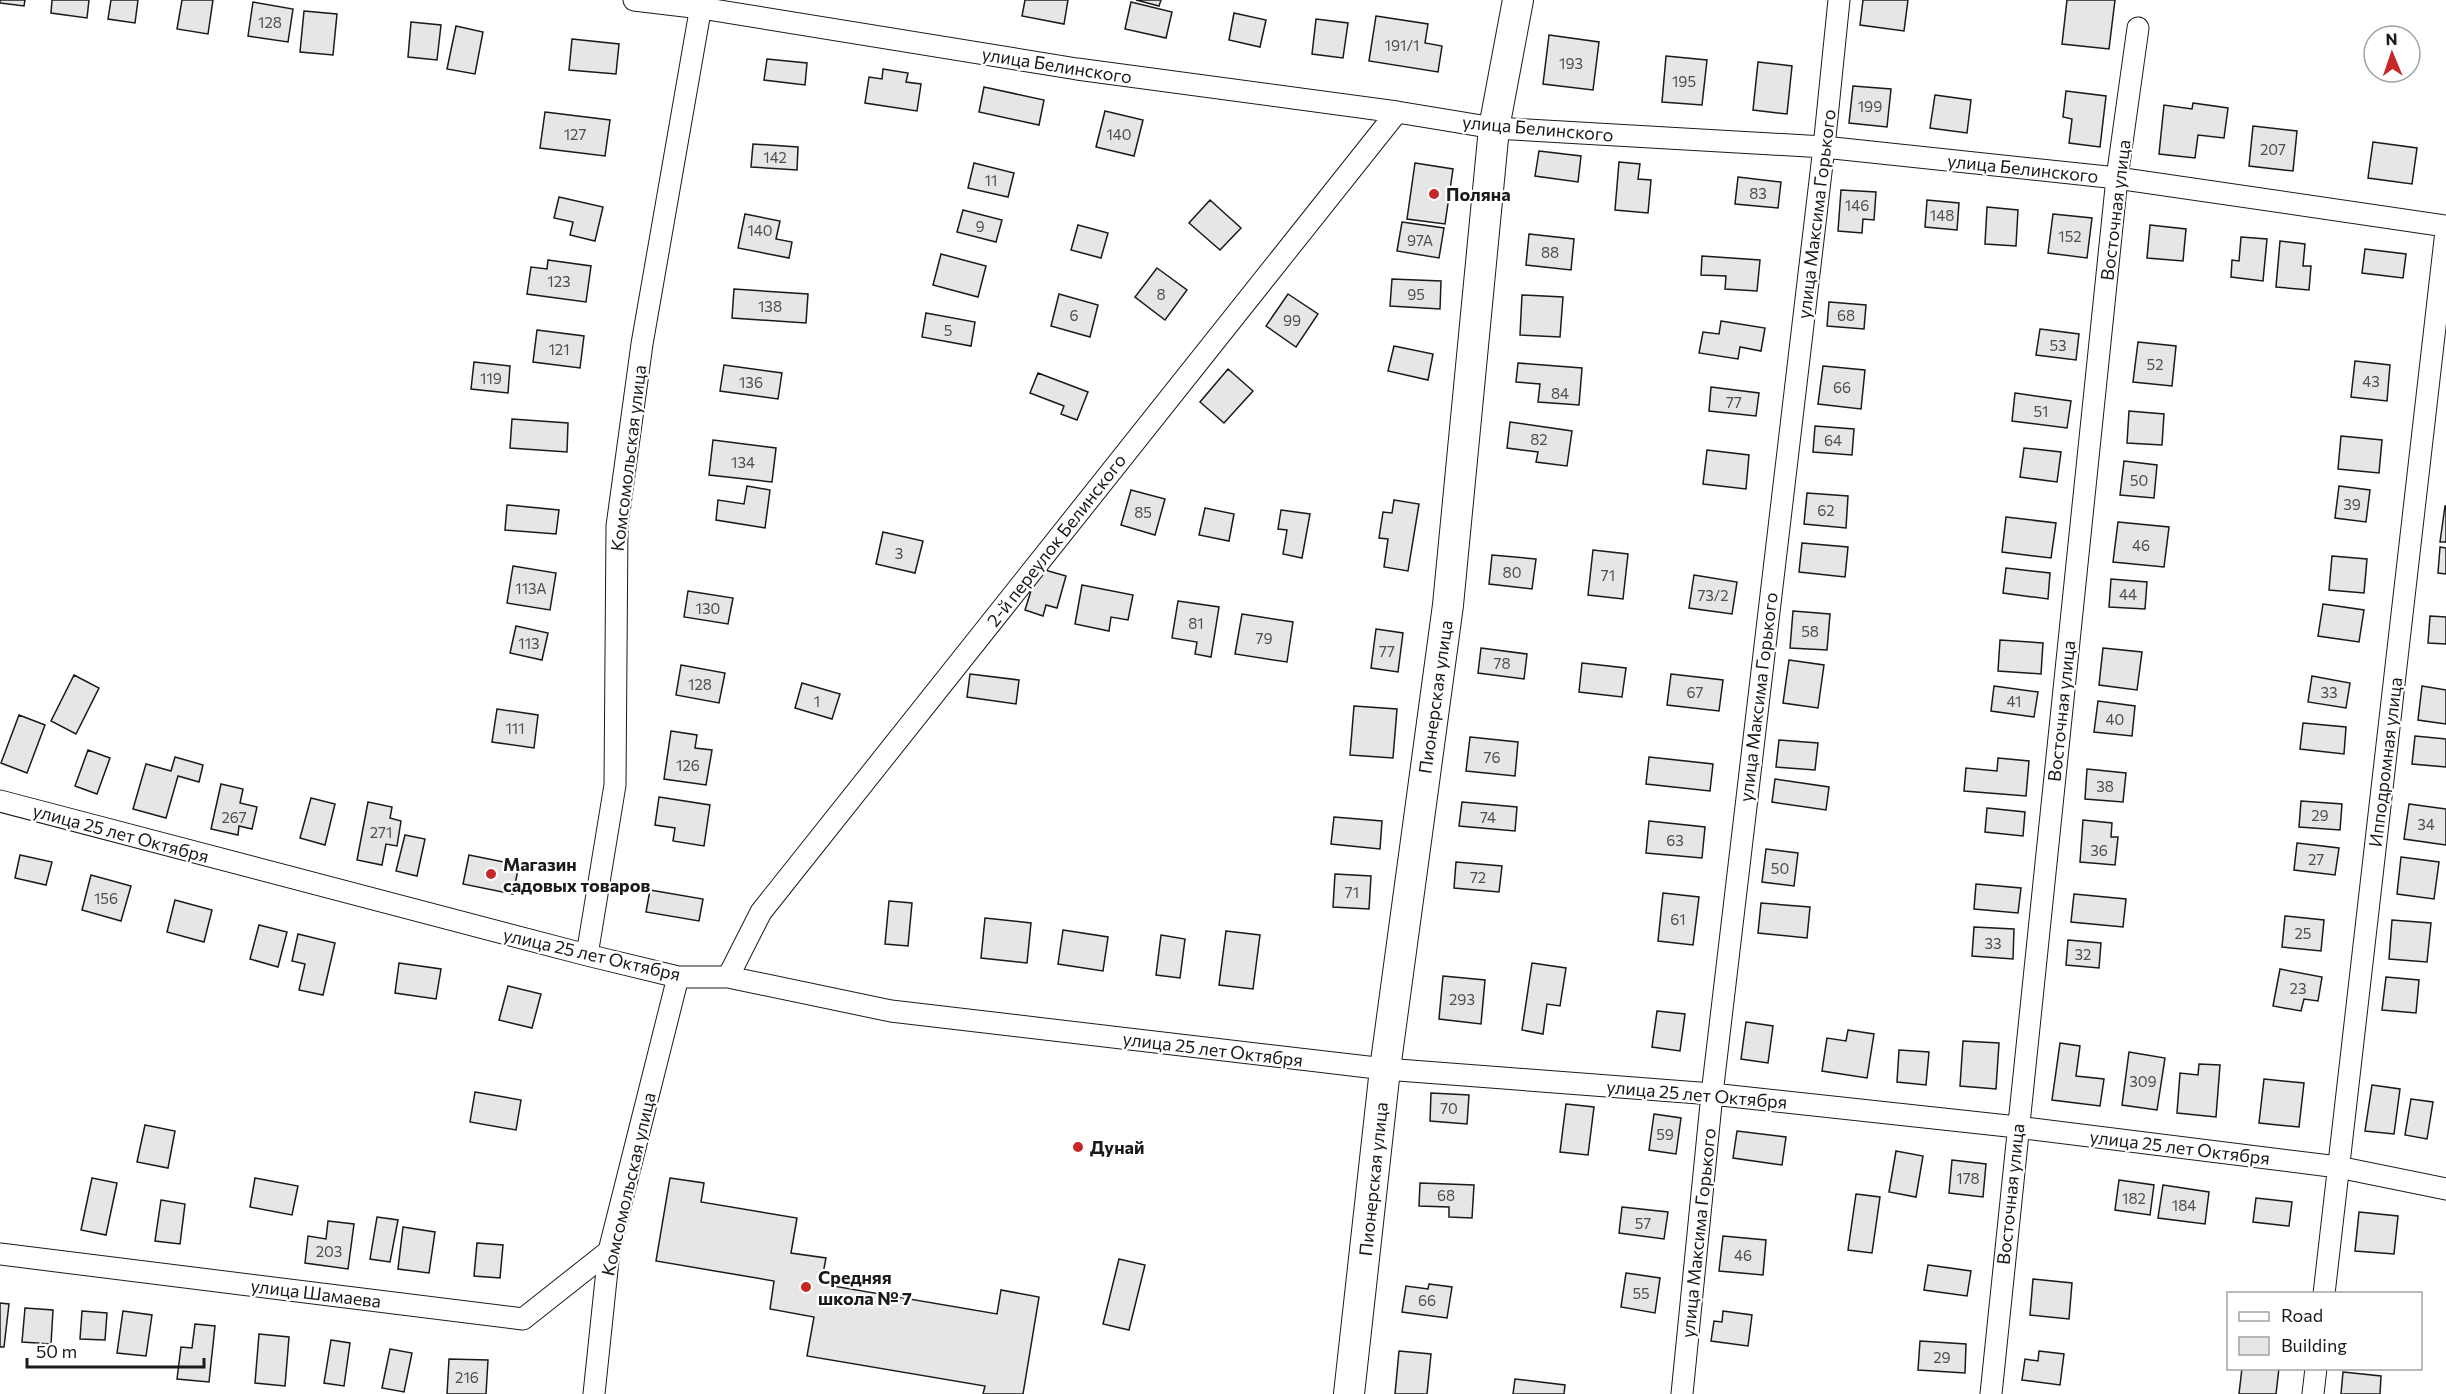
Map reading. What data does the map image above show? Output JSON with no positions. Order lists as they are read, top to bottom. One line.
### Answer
{"streets":{"street":["улица Белинского","Восточная улица","улица Максима Горького","Комсомольская улица","2-й переулок Белинского","Пионерская улица","Ипподромная улица","улица 25 лет Октября","улица Шамаева"]},"crossings":[["улица Белинского","Восточная улица"],["улица Белинского","улица Максима Горького"],["улица Белинского","Комсомольская улица"],["улица Белинского","2-й переулок Белинского"],["улица Белинского","Пионерская улица"],["Восточная улица","улица 25 лет Октября"],["улица Максима Горького","улица 25 лет Октября"],["Комсомольская улица","улица 25 лет Октября"],["Комсомольская улица","улица Шамаева"],["2-й переулок Белинского","улица 25 лет Октября"],["Пионерская улица","улица 25 лет Октября"],["Ипподромная улица","улица 25 лет Октября"]],"places":["Поляна","Магазин садовых товаров","Дунай","Средняя школа № 7"],"house_numbers":["128","191/1","193","195","199","127","140","207","142","11","83","146","148","9","140","152","97А","88","123","8","95","138","6","68","99","5","53","121","52","119","43","136","66","84","77","51","82","64","134","50","39","62","85","46","3","80","71","113А","44","73/2","130","81","58","79","113","77","78","128","67","33","1","41","40","111","76","126","38","29","267","74","34","271","63","36","27","50","72","71","156","61","25","33","32","23","293","309","70","59","178","68","182","184","57","203","46","55","66","29","216"],"legend":["Road","Building"],"scale_bar":"50 m","north":"top"}
